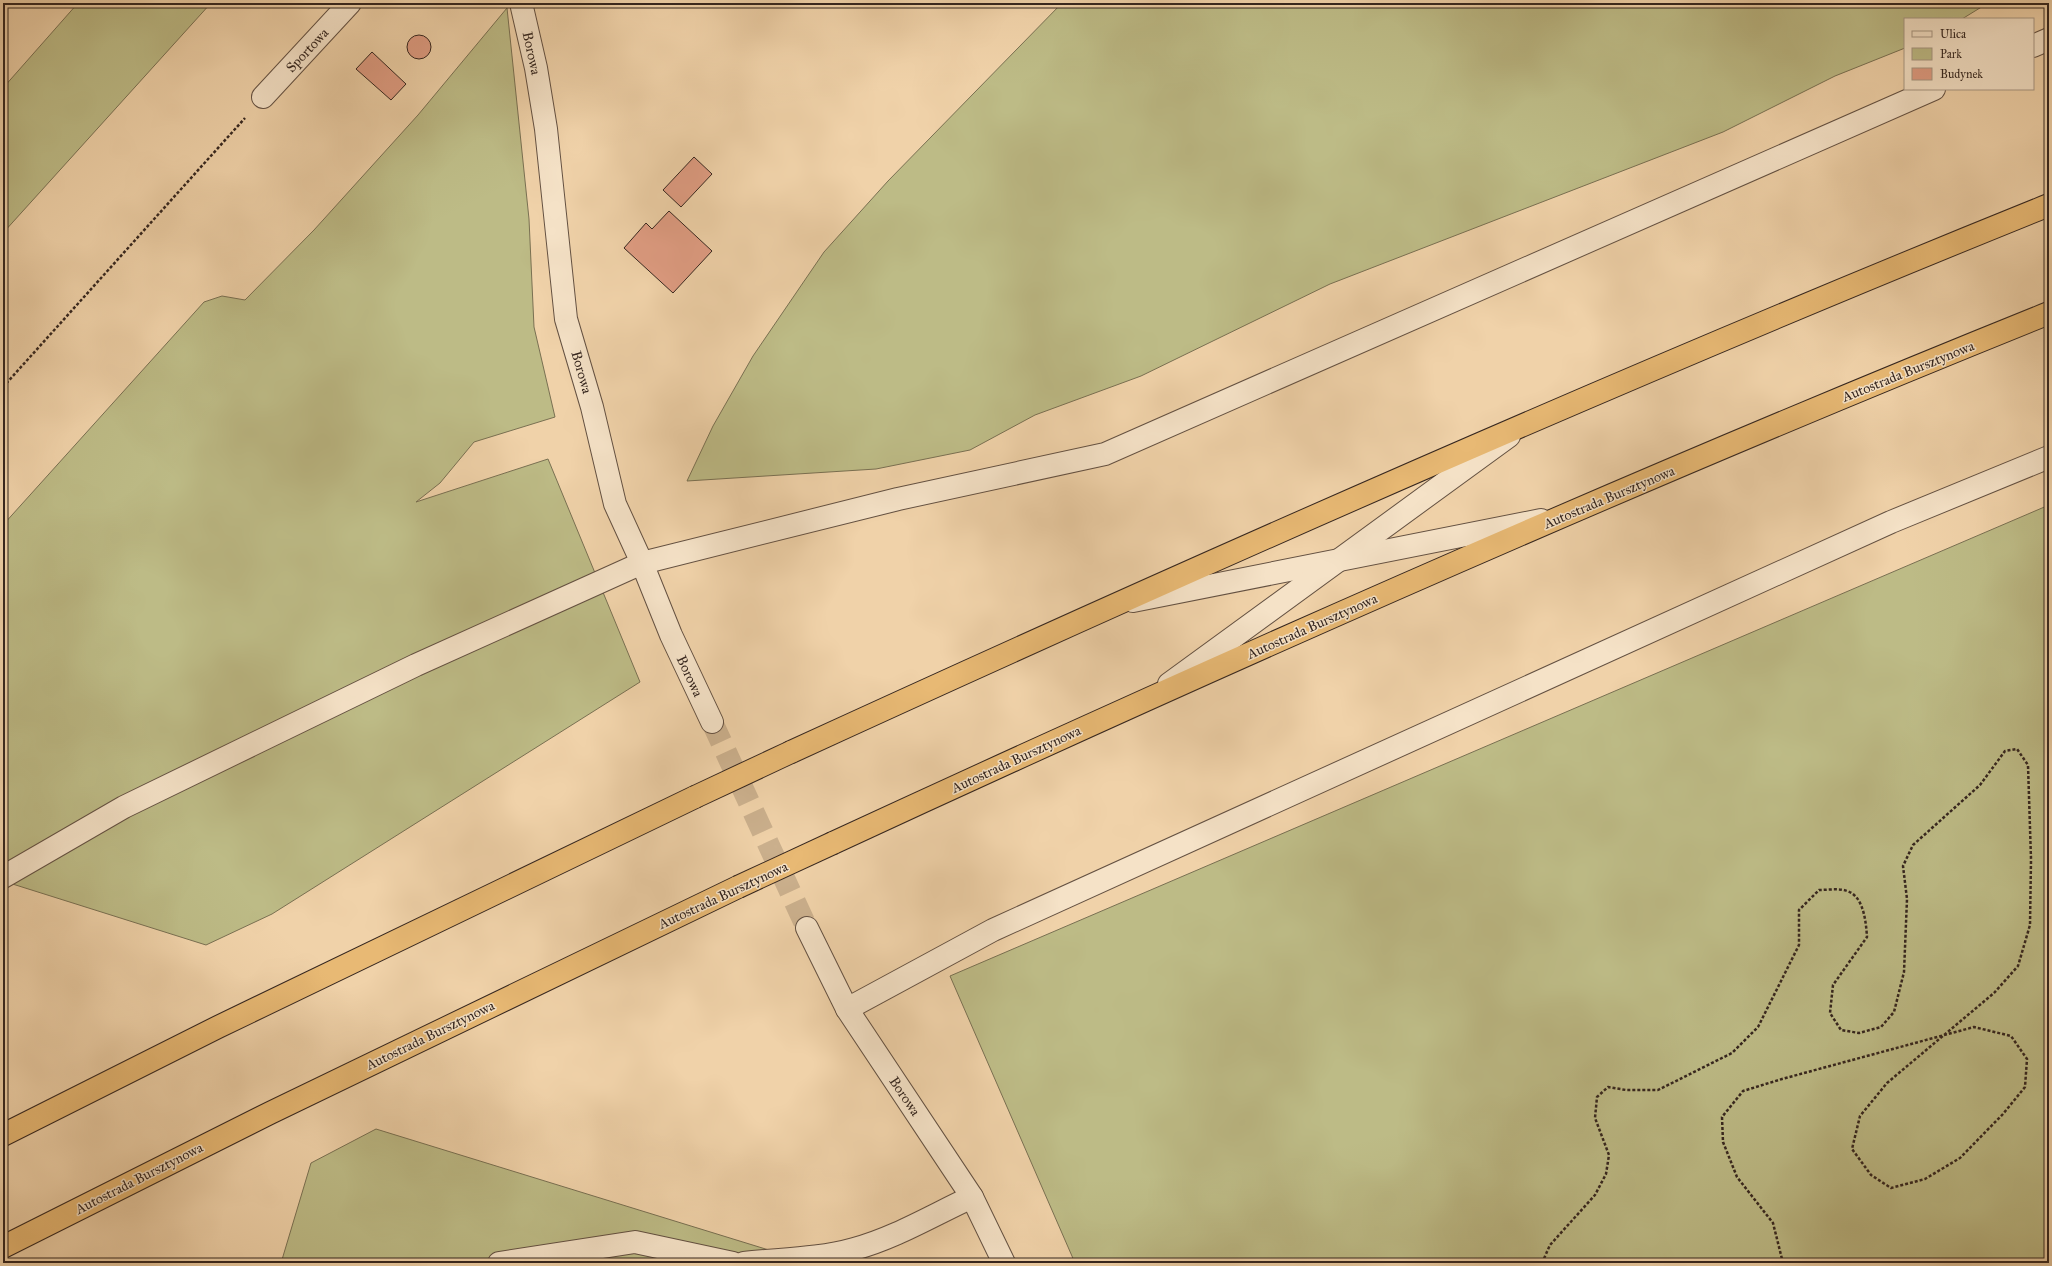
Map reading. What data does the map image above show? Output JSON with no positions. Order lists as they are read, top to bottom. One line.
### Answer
{"streets":{"highway":["Autostrada Bursztynowa"],"street":["Sportowa","Borowa"]},"legend":["Ulica","Park","Budynek"]}
